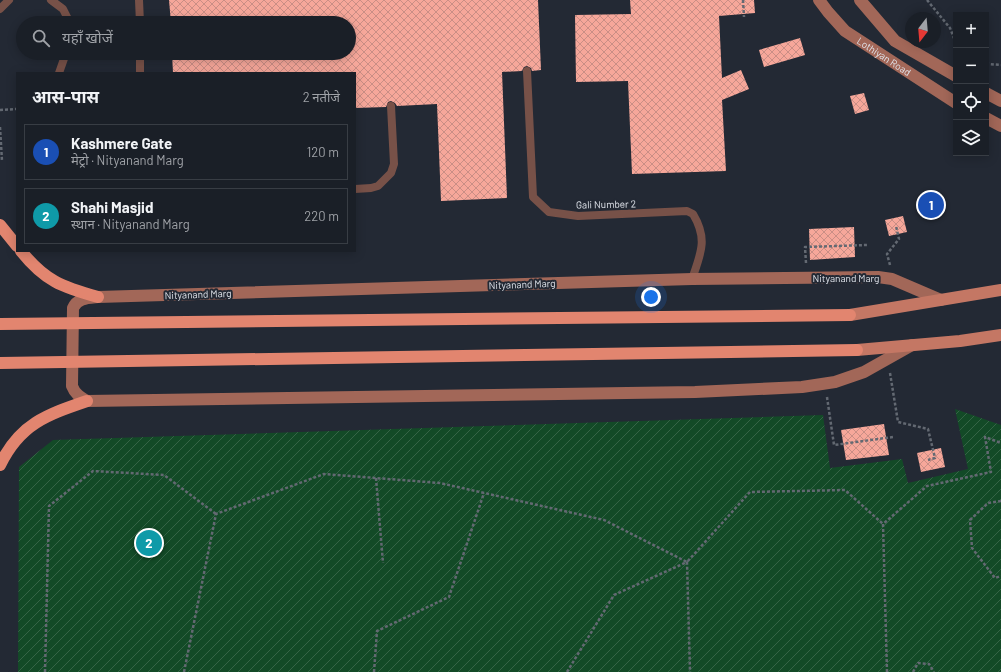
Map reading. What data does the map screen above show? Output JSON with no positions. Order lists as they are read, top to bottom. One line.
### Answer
{"streets":{"main road":["Lothiyan Road","Nityanand Marg"],"lane":["Gali Number 2"]},"crossings":[["Gali Number 2","Nityanand Marg"]],"north":"bottom","page":{"map_buttons":["+","−"],"search":"यहाँ खोजें","heading":["आस-पास","2 नतीजे"],"list":[{"mark":"1","name":"Kashmere Gate","note":"मेट्रो · Nityanand Marg","value":"120 m"},{"mark":"2","name":"Shahi Masjid","note":"स्थान · Nityanand Marg","value":"220 m"}],"pins":["1","2"]}}
